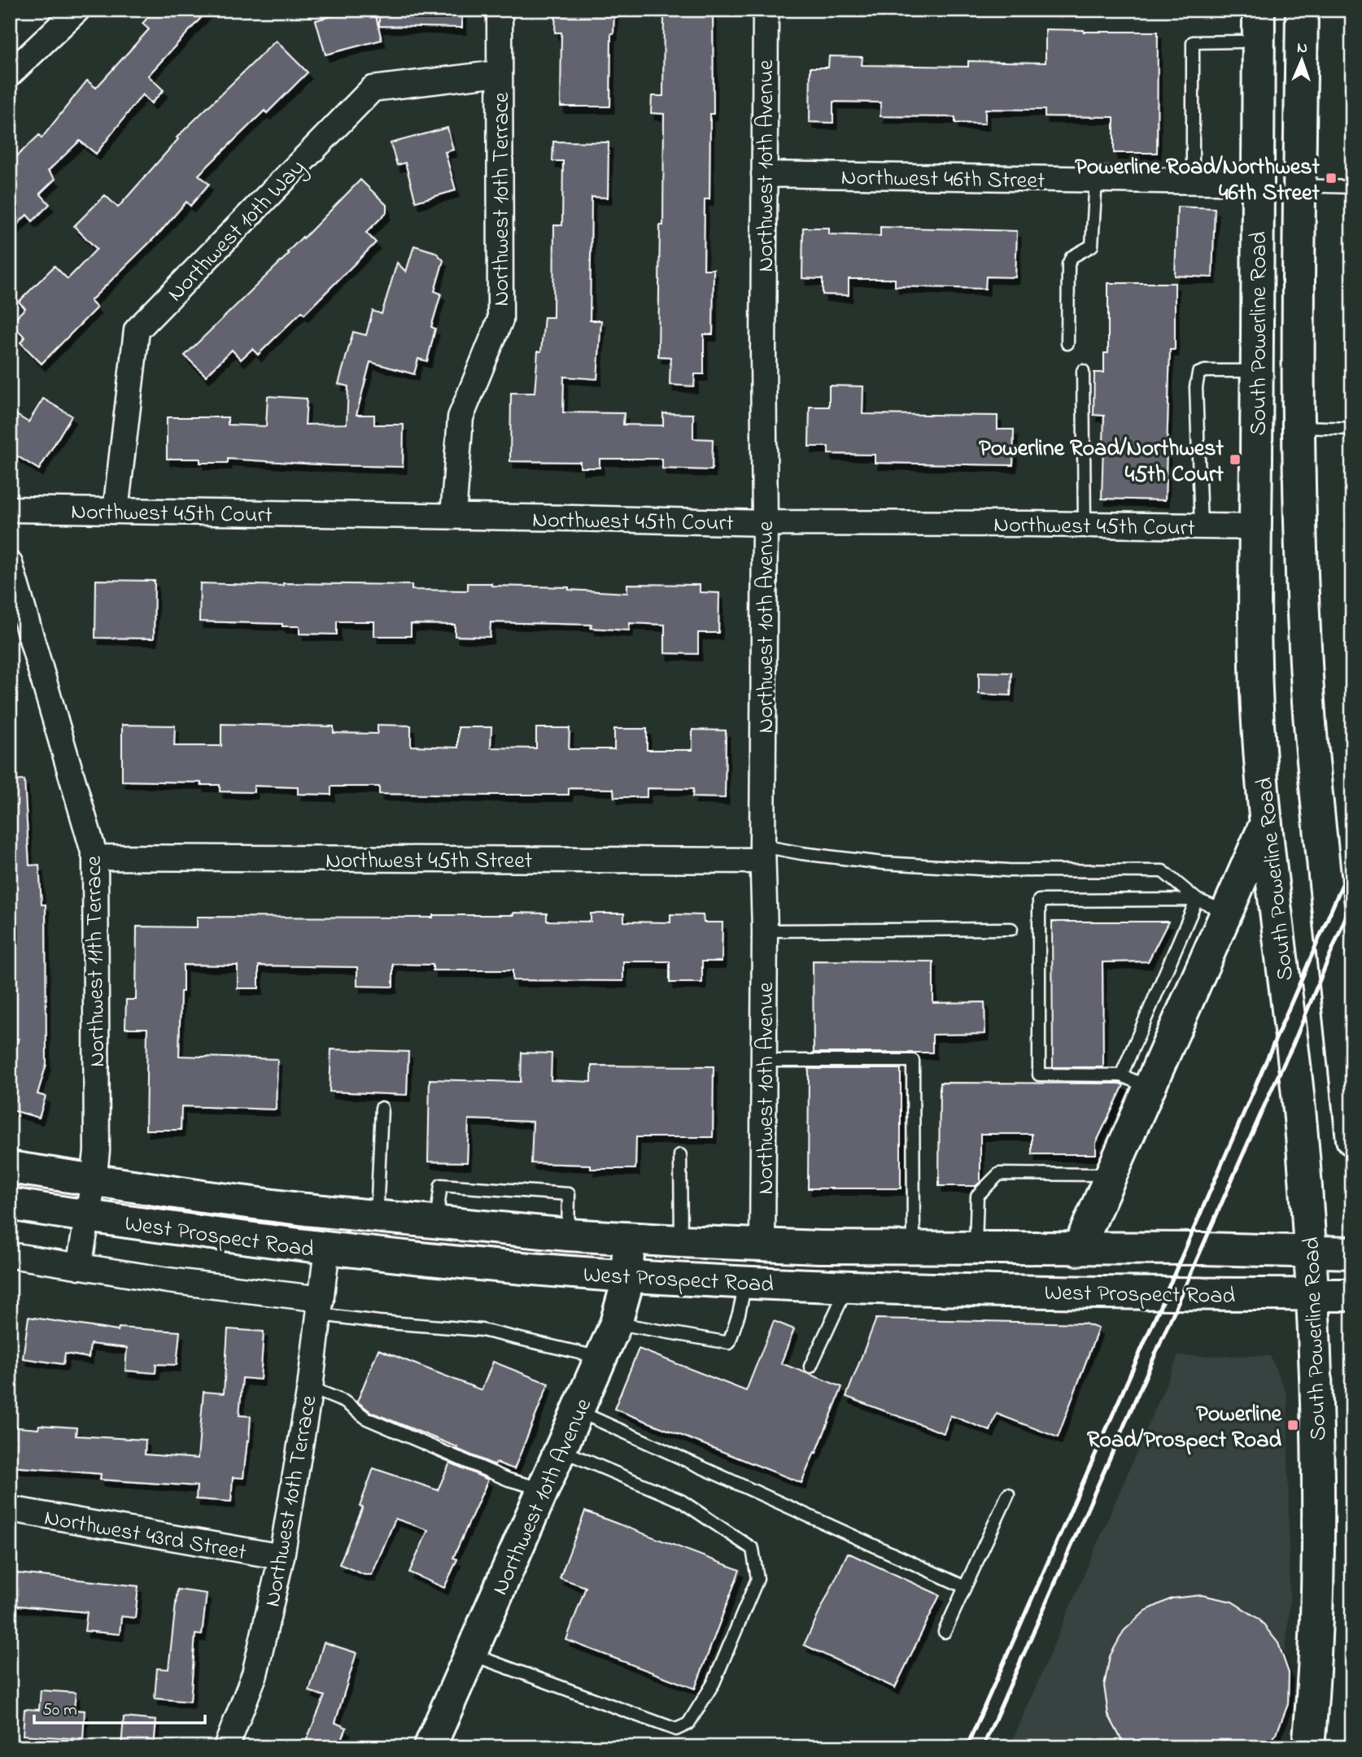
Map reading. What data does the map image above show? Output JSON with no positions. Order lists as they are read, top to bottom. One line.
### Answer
{"streets":{"main road":["Northwest 10th Avenue","South Powerline Road","West Prospect Road"],"street":["Northwest 46th Street","Northwest 10th Terrace","Northwest 10th Way","Northwest 45th Court","Northwest 45th Street","Northwest 11th Terrace","Northwest 43rd Street"]},"crossings":[["Northwest 10th Avenue","Northwest 46th Street"],["Northwest 10th Avenue","Northwest 45th Court"],["Northwest 10th Avenue","Northwest 45th Street"],["Northwest 10th Avenue","West Prospect Road"],["Northwest 46th Street","South Powerline Road"],["Northwest 10th Terrace","Northwest 10th Way"],["Northwest 10th Terrace","Northwest 45th Court"],["Northwest 10th Terrace","West Prospect Road"],["Northwest 10th Terrace","Northwest 43rd Street"],["Northwest 10th Way","Northwest 45th Court"],["South Powerline Road","Northwest 45th Court"],["South Powerline Road","West Prospect Road"],["Northwest 45th Street","Northwest 11th Terrace"],["Northwest 11th Terrace","West Prospect Road"]],"places":{"transit":["Powerline Road/Northwest 46th Street","Powerline Road/Northwest 45th Court","Powerline Road/Prospect Road"]},"scale_bar":"50 m","north":"top"}
